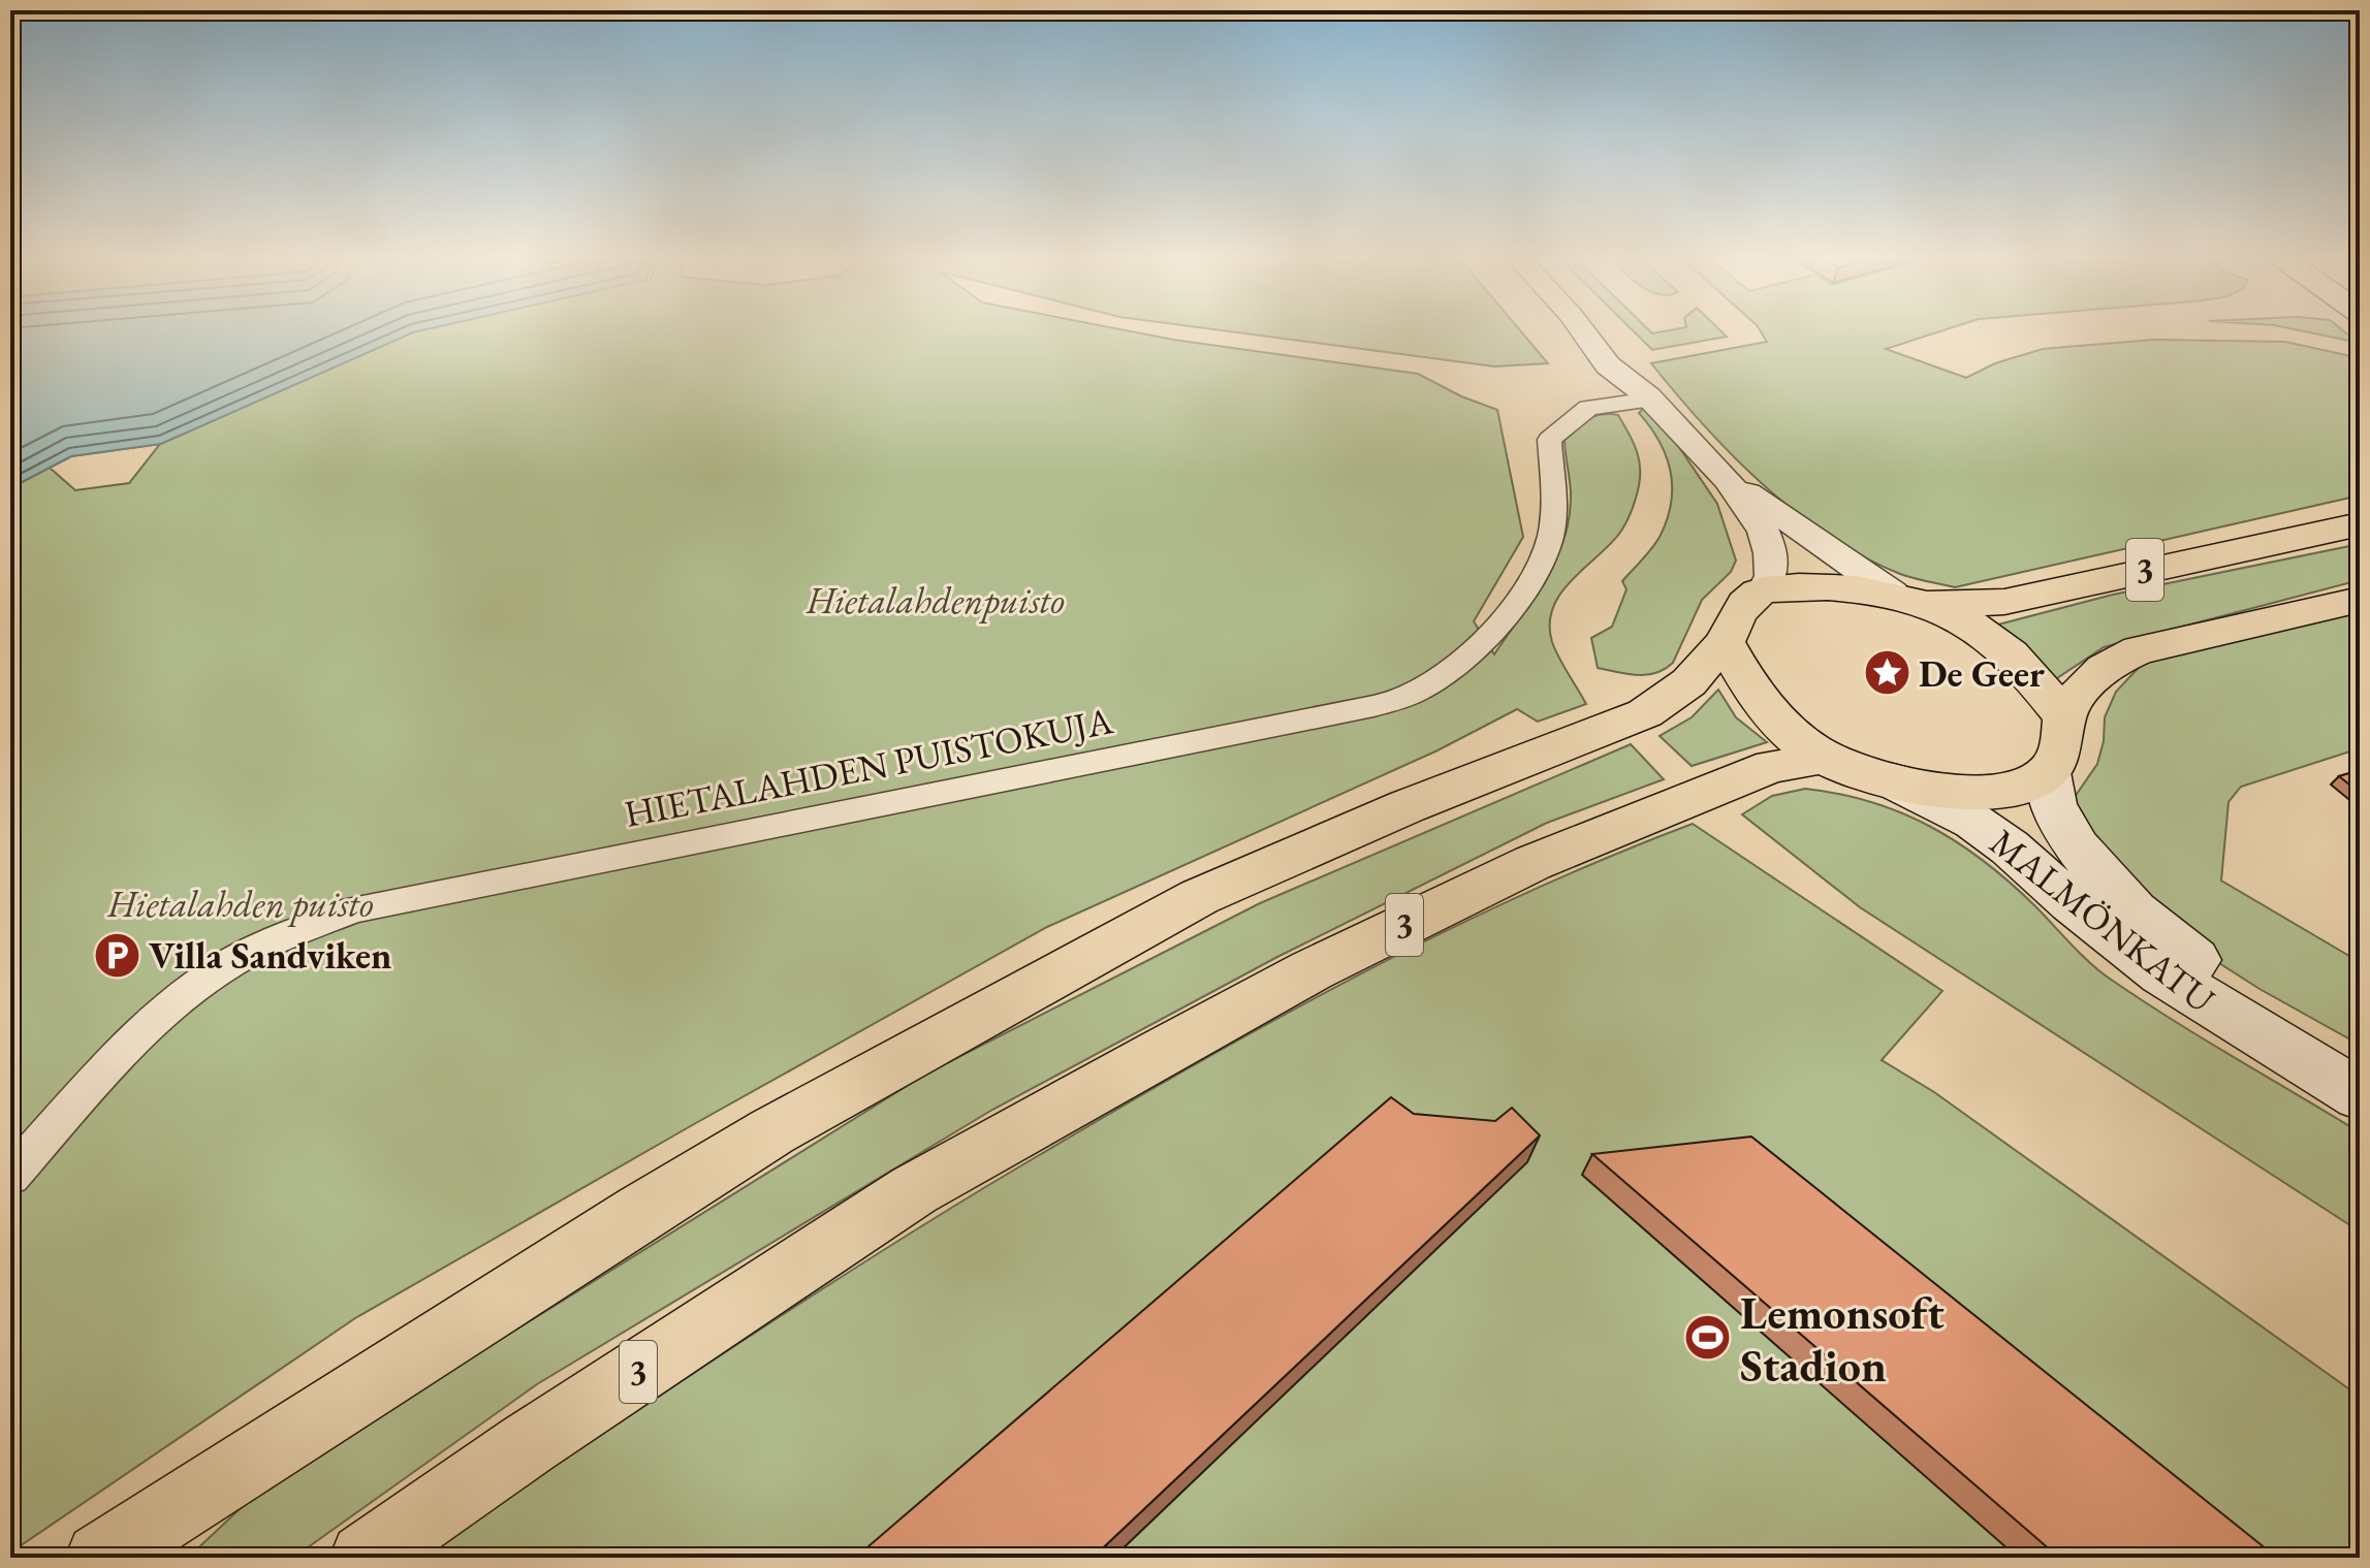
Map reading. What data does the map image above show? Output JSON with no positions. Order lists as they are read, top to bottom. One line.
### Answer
{"streets":{"main road":["3","MALMÖNKATU"],"street":["HIETALAHDEN PUISTOKUJA"]},"crossings":[["3","MALMÖNKATU"]],"parks":["Hietalahdenpuisto","Hietalahden puisto"],"places":{"place":["De Geer"],"parking":["Villa Sandviken"],"sports":["Lemonsoft Stadion"]}}
